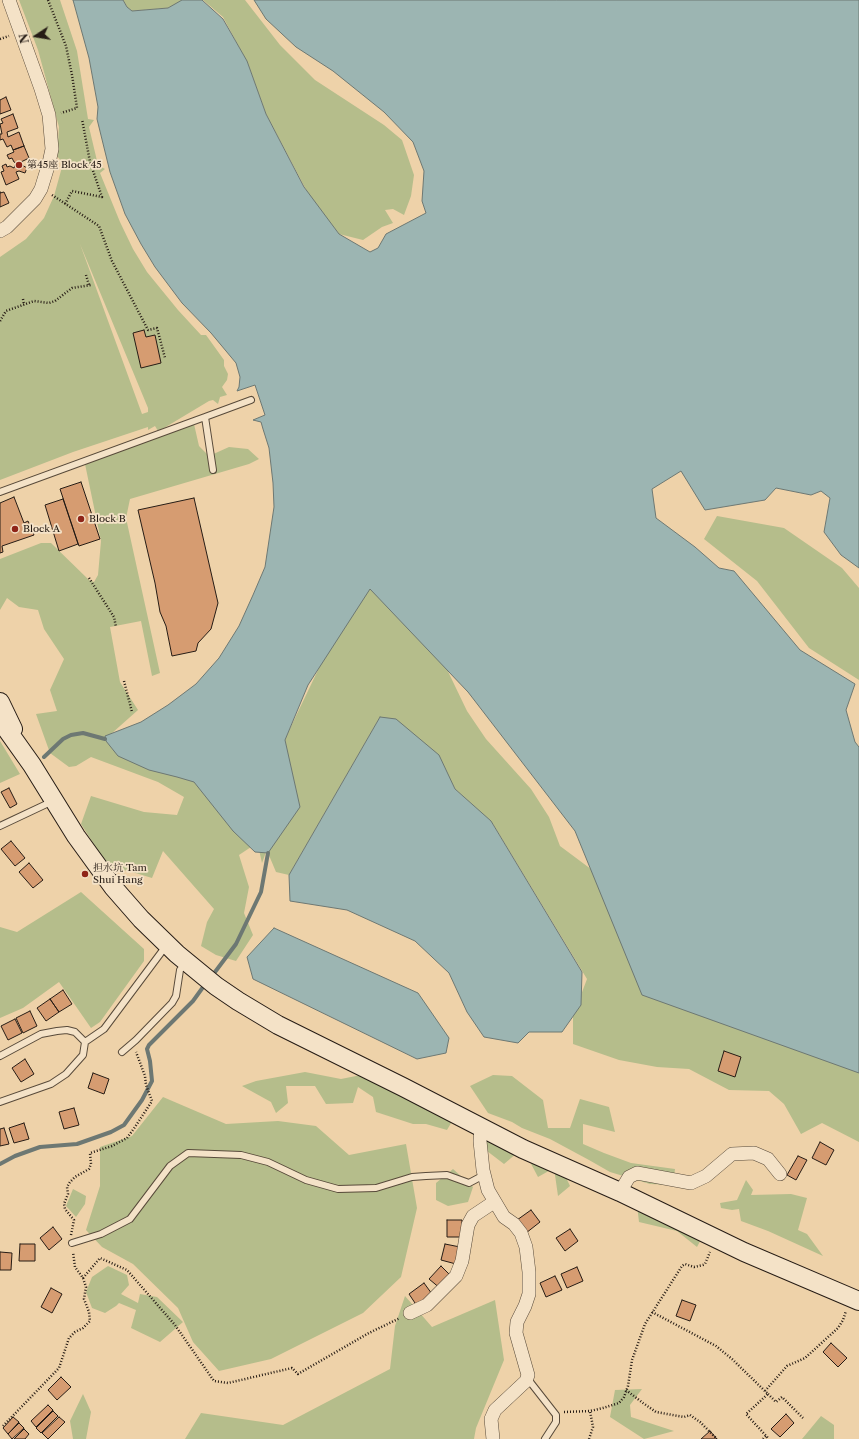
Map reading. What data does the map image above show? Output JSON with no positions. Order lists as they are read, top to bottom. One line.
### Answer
{"places":["第45座 Block 45","Block B","Block A","担水坑 Tam Shui Hang"],"north":"left"}
